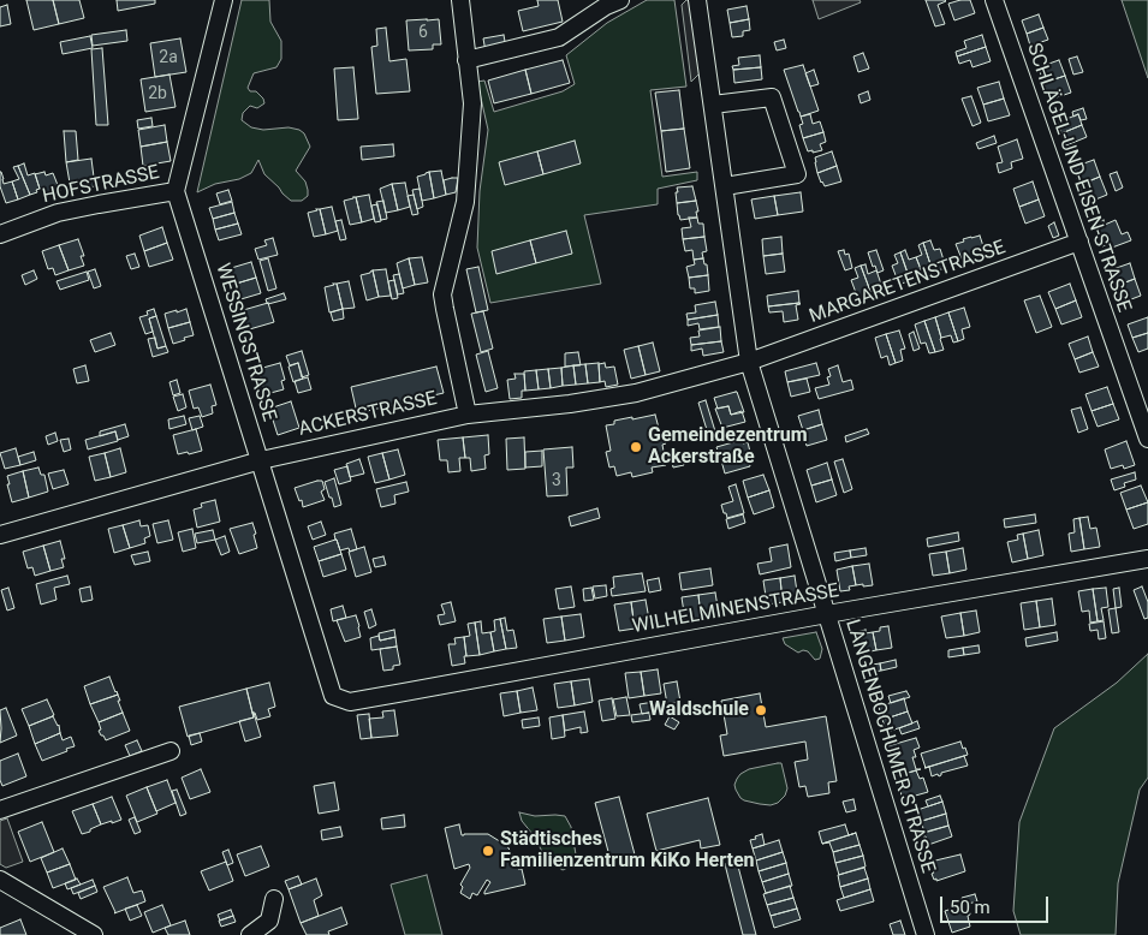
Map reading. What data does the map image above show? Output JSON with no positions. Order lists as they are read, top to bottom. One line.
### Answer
{"streets":{"street":["SCHLÄGEL-UND-EISEN-STRASSE","HOFSTRASSE","MARGARETENSTRASSE","WESSINGSTRASSE","ACKERSTRASSE","WILHELMINENSTRASSE","LANGENBOCHUMER STRASSE"]},"crossings":[["SCHLÄGEL-UND-EISEN-STRASSE","MARGARETENSTRASSE"],["HOFSTRASSE","WESSINGSTRASSE"],["MARGARETENSTRASSE","ACKERSTRASSE"],["MARGARETENSTRASSE","LANGENBOCHUMER STRASSE"],["WESSINGSTRASSE","ACKERSTRASSE"],["WESSINGSTRASSE","WILHELMINENSTRASSE"],["ACKERSTRASSE","LANGENBOCHUMER STRASSE"],["WILHELMINENSTRASSE","LANGENBOCHUMER STRASSE"]],"places":["Gemeindezentrum Ackerstraße","Waldschule","Städtisches Familienzentrum KiKo Herten"],"house_numbers":["6","2a","2b","3"],"scale_bar":"50 m"}
